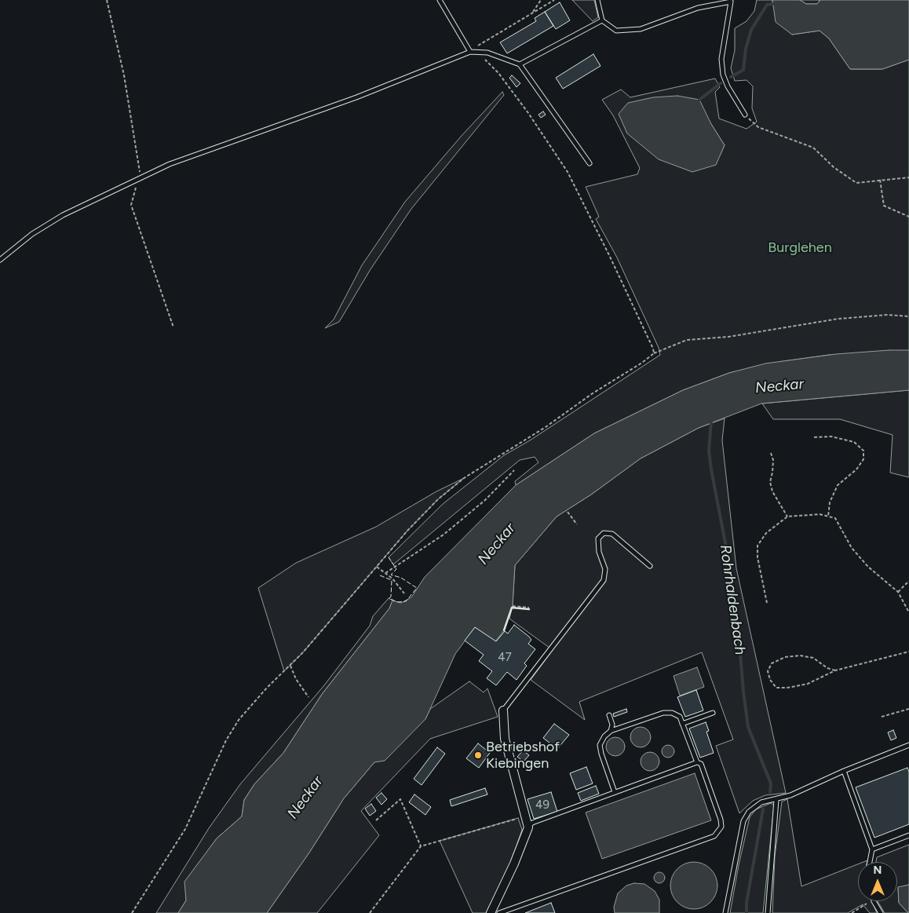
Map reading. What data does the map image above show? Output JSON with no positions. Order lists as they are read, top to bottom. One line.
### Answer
{"water":["Neckar","Rohrhaldenbach"],"parks":["Burglehen"],"places":["Betriebshof Kiebingen"],"house_numbers":["47","49"],"north":"top"}
